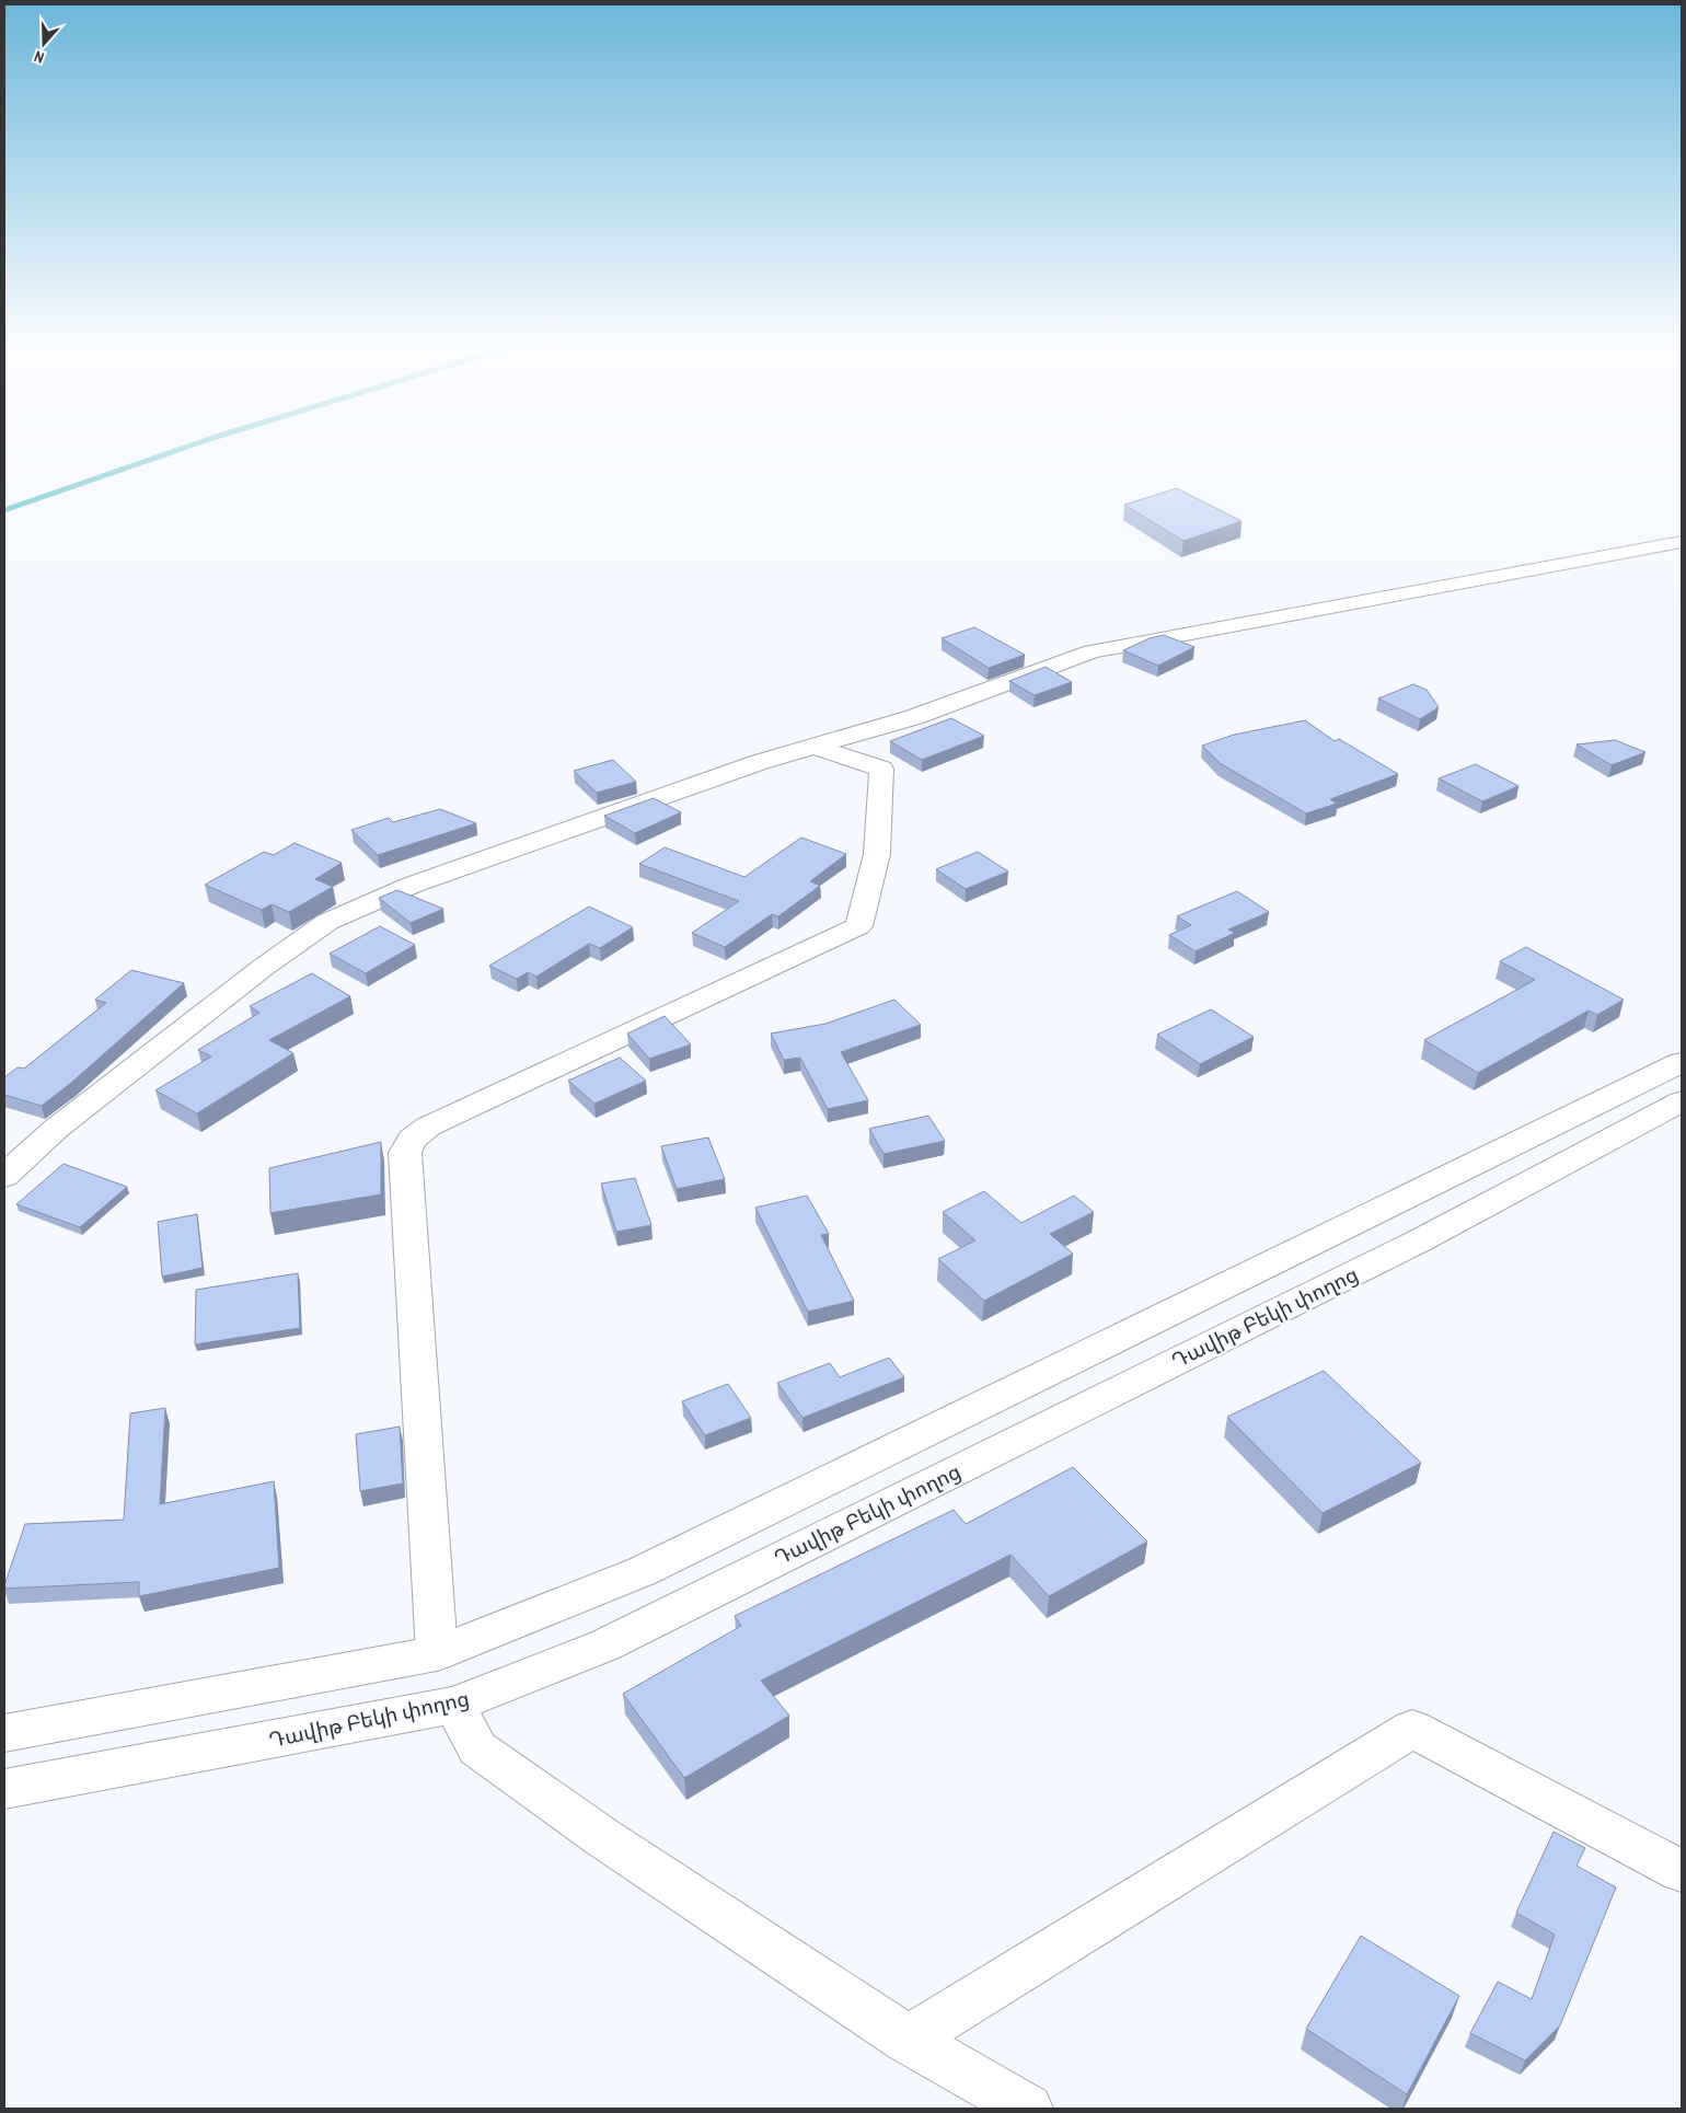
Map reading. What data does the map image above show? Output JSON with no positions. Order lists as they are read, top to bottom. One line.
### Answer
{"streets":{"street":["Դավիթ Բեկի փողոց"]},"north":"bottom"}
